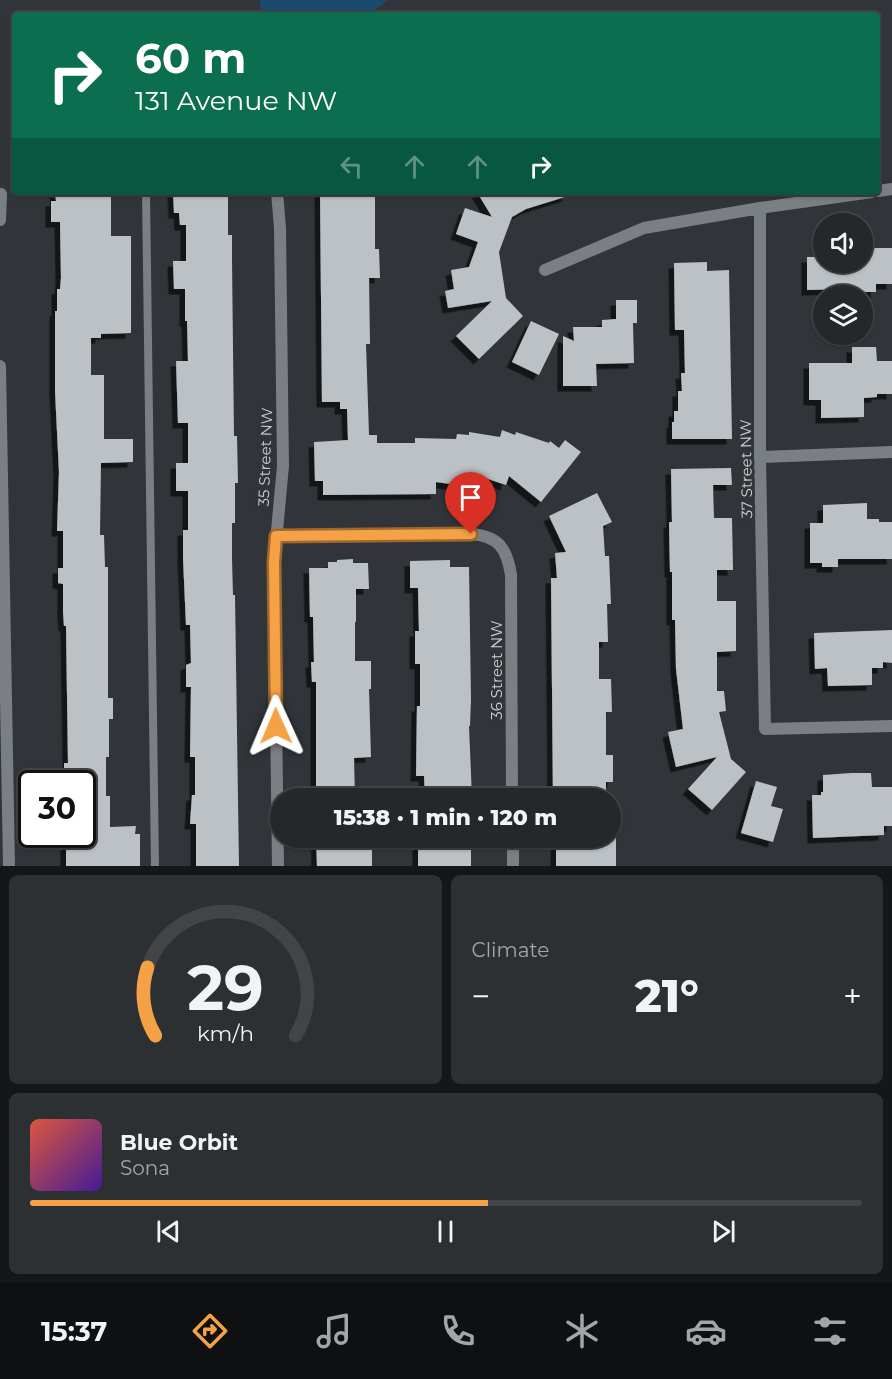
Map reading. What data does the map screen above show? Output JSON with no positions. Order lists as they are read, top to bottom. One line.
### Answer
{"streets":{"street":["35 Street NW","37 Street NW","36 Street NW"]},"crossings":[["35 Street NW","36 Street NW"]],"page":{"turn":["60 m","131 Avenue NW"],"limit":"30","trip":"15:38 · 1 min · 120 m","tile":"Climate","heat":["−","21°","+"],"song":["Blue Orbit","Sona"],"tabs":"15:37","gauge":["29","km/h"]}}
